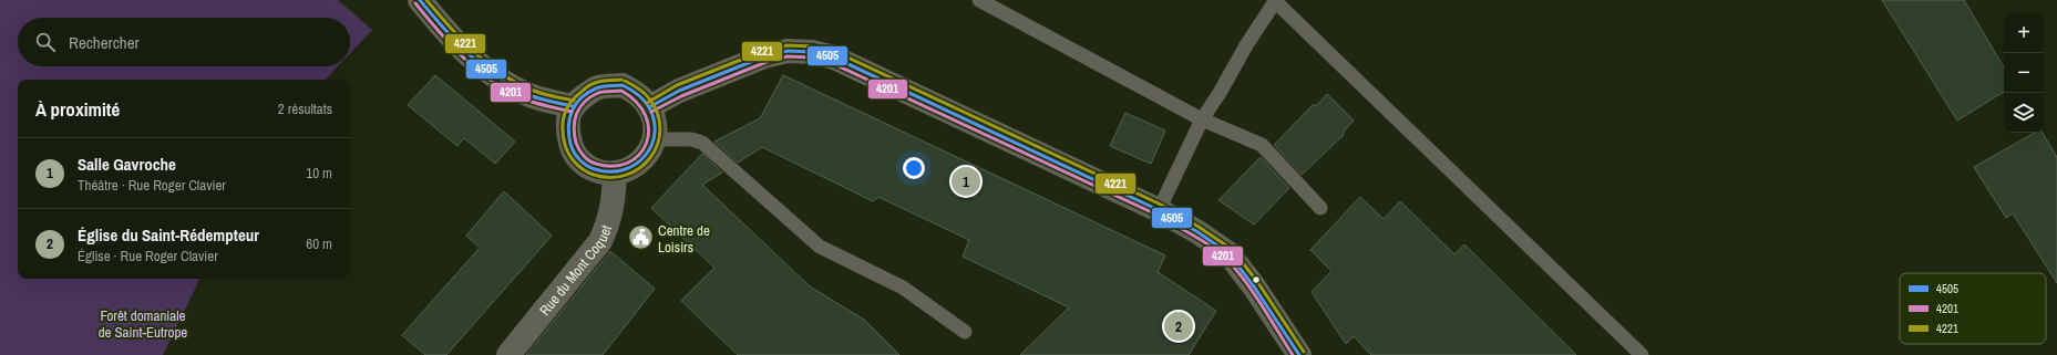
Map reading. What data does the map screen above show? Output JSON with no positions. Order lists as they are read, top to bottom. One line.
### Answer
{"streets":{"street":["Rue du Mont Coquet"]},"parks":["Forêt domaniale de Saint-Eutrope"],"places":{"public building":["Centre de Loisirs"]},"lines":["transit line 4505","transit line 4221","transit line 4201"],"legend":["4505","4201","4221"],"page":{"map_buttons":["+","−"],"search":"Rechercher","heading":["À proximité","2 résultats"],"list":[{"mark":"1","name":"Salle Gavroche","note":"Théâtre · Rue Roger Clavier","value":"10 m"},{"mark":"2","name":"Église du Saint-Rédempteur","note":"Église · Rue Roger Clavier","value":"60 m"}],"pins":["1","2"]}}
